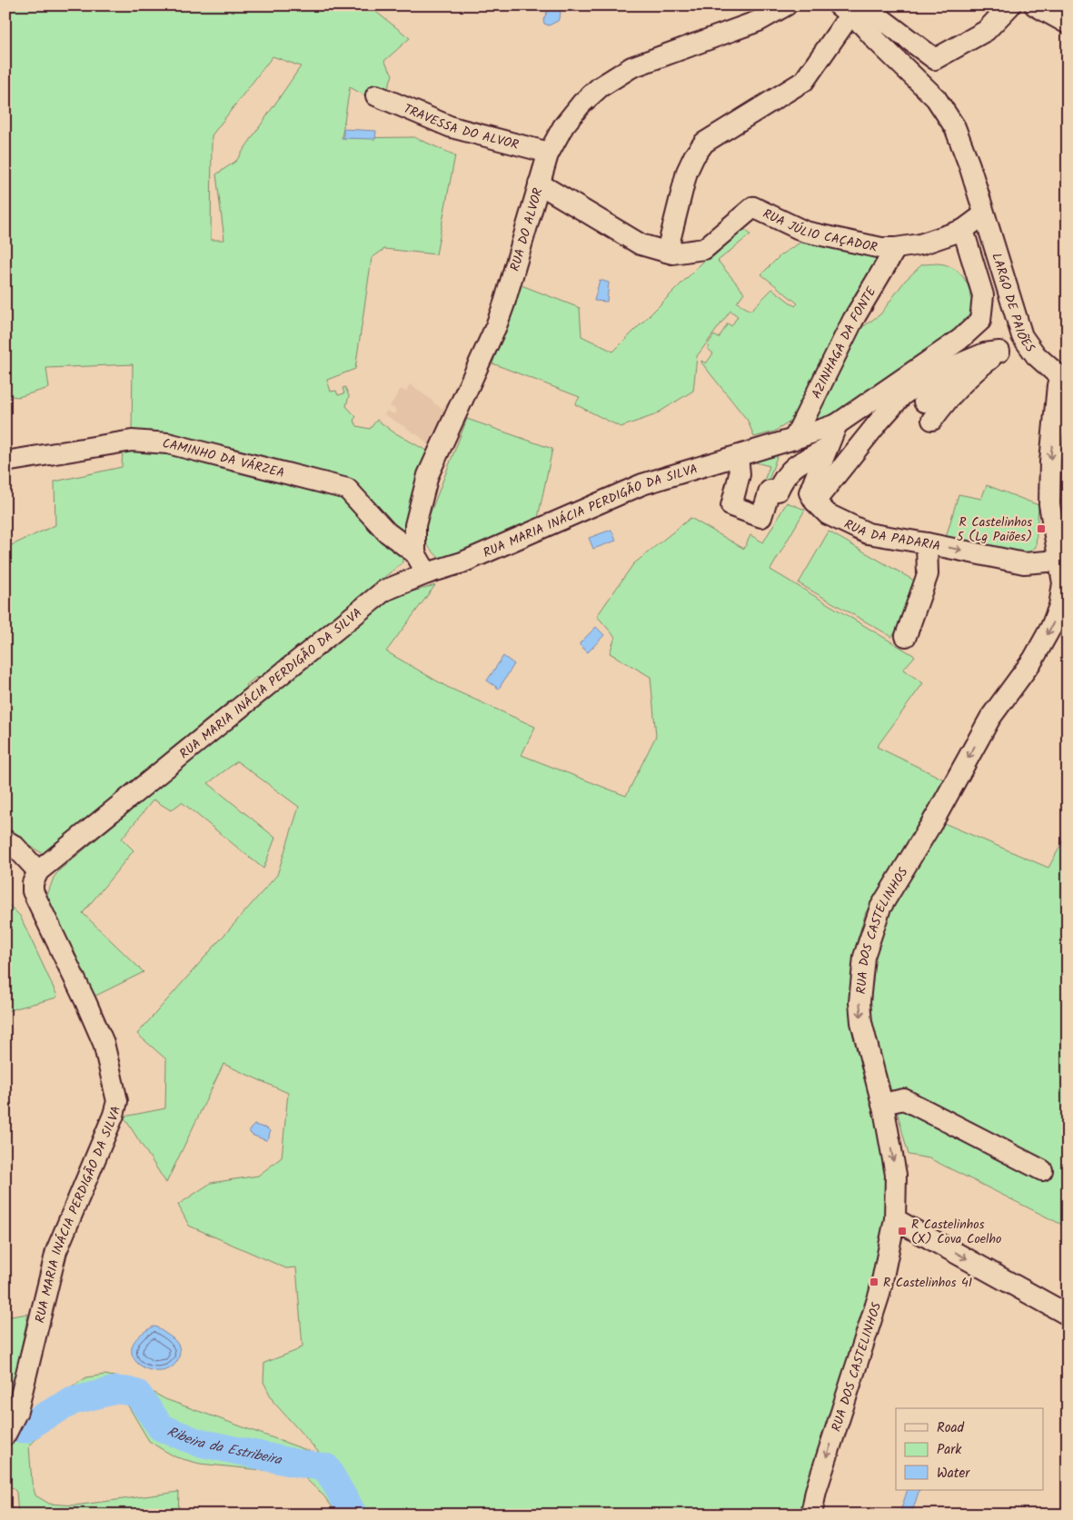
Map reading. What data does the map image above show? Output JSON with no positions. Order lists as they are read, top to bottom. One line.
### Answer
{"streets":{"street":["TRAVESSA DO ALVOR","RUA JÚLIO CAÇADOR","RUA DO ALVOR","LARGO DE PAIÕES","AZINHAGA DA FONTE","CAMINHO DA VÁRZEA","RUA MARIA INÁCIA PERDIGÃO DA SILVA","RUA DA PADARIA","RUA DOS CASTELINHOS"]},"crossings":[["TRAVESSA DO ALVOR","RUA DO ALVOR"],["RUA JÚLIO CAÇADOR","RUA DO ALVOR"],["RUA JÚLIO CAÇADOR","AZINHAGA DA FONTE"],["RUA JÚLIO CAÇADOR","RUA MARIA INÁCIA PERDIGÃO DA SILVA"],["RUA DO ALVOR","CAMINHO DA VÁRZEA"],["LARGO DE PAIÕES","RUA DOS CASTELINHOS"],["AZINHAGA DA FONTE","RUA MARIA INÁCIA PERDIGÃO DA SILVA"],["RUA DA PADARIA","RUA DOS CASTELINHOS"]],"one_way":["RUA DA PADARIA","RUA DOS CASTELINHOS"],"water":["Ribeira da Estribeira"],"places":{"transit":["R Castelinhos 5 (Lg Paiões)","R Castelinhos (X) Cova Coelho","R Castelinhos 41"]},"legend":["Road","Park","Water"]}
